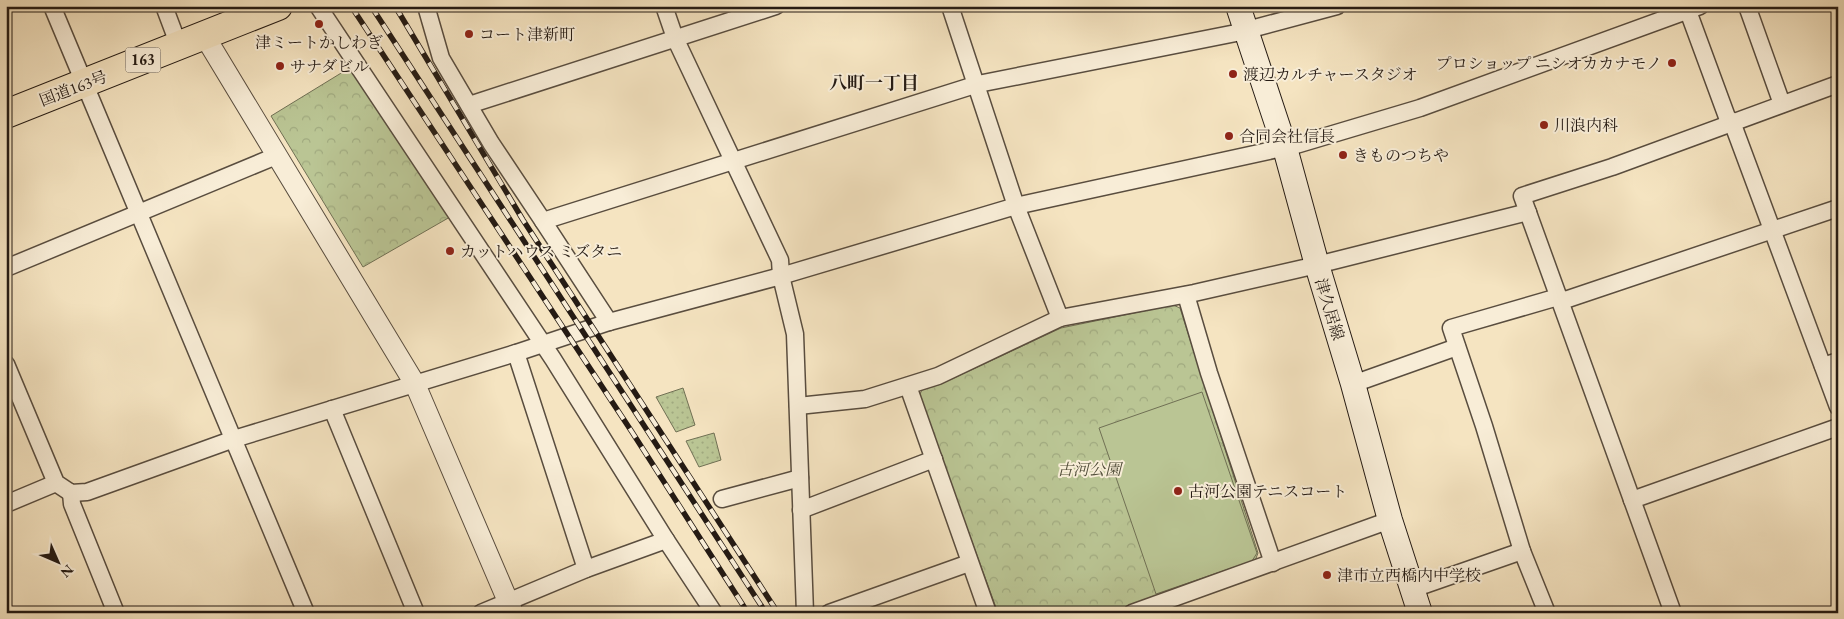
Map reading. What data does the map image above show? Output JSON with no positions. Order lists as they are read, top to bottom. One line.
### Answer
{"streets":{"highway":["163","国道163号"],"main road":["津久居線"]},"districts":["八町一丁目"],"parks":["古河公園"],"places":["津ミートかしわぎ","コート津新町","プロショップ ニシオカカナモノ","サナダビル","渡辺カルチャースタジオ","川浪内科","合同会社信長","きものつちや","カットハウス ミズタニ","古河公園テニスコート","津市立西橋内中学校"],"north":"bottom right"}
